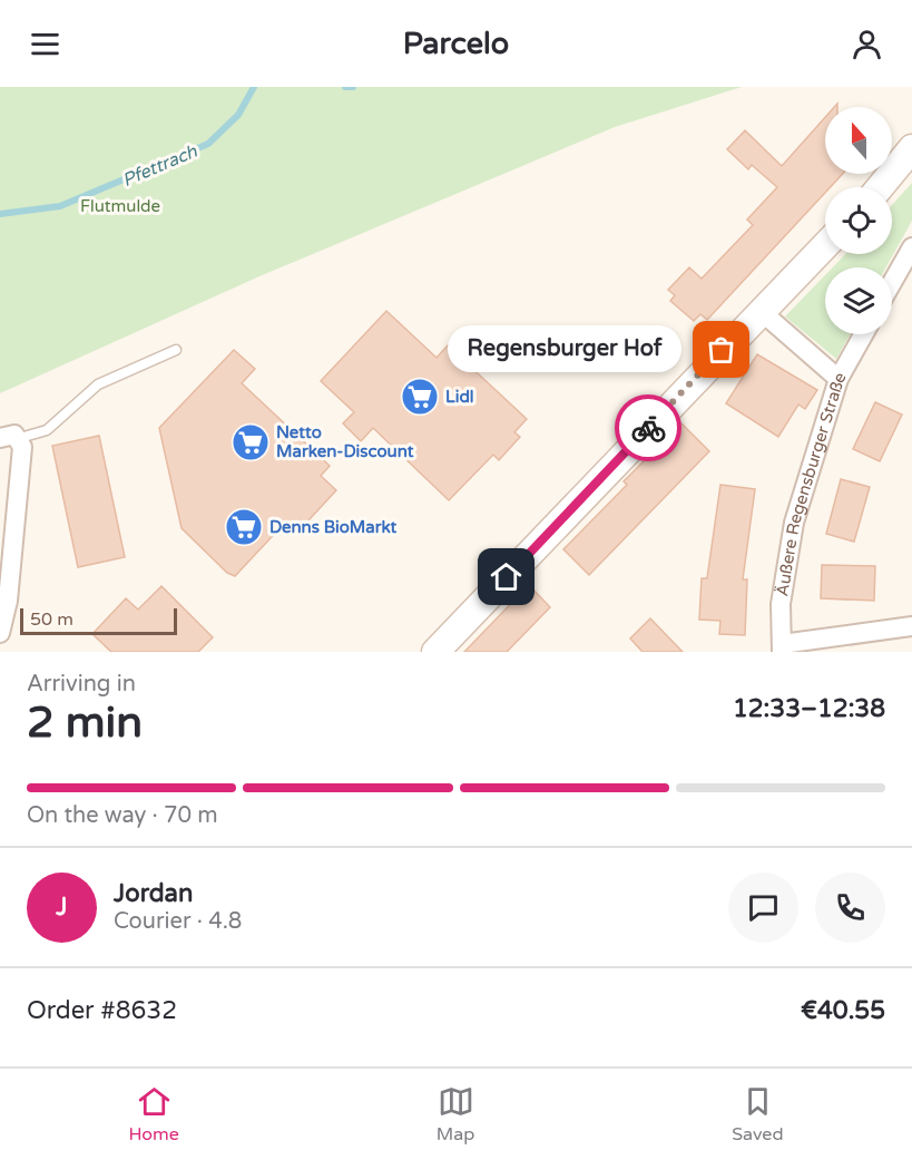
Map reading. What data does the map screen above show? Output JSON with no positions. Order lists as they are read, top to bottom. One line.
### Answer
{"streets":{"street":["Äußere Regensburger Straße"]},"water":["Pfettrach"],"parks":["Flutmulde"],"places":{"other":["Regensburger Hof"],"supermarket":["Lidl","Netto Marken-Discount","Denns BioMarkt"]},"scale_bar":"50 m","north":"top","page":{"header":"Parcelo","bubble":"Regensburger Hof","scale":"50 m","heading":["2 min","Arriving in","12:33–12:38"],"panel":["Jordan","Courier · 4.8","Order #8632","€40.55"],"bar":"On the way · 70 m","round":"J","tabs":["Home","Map","Saved"]}}
